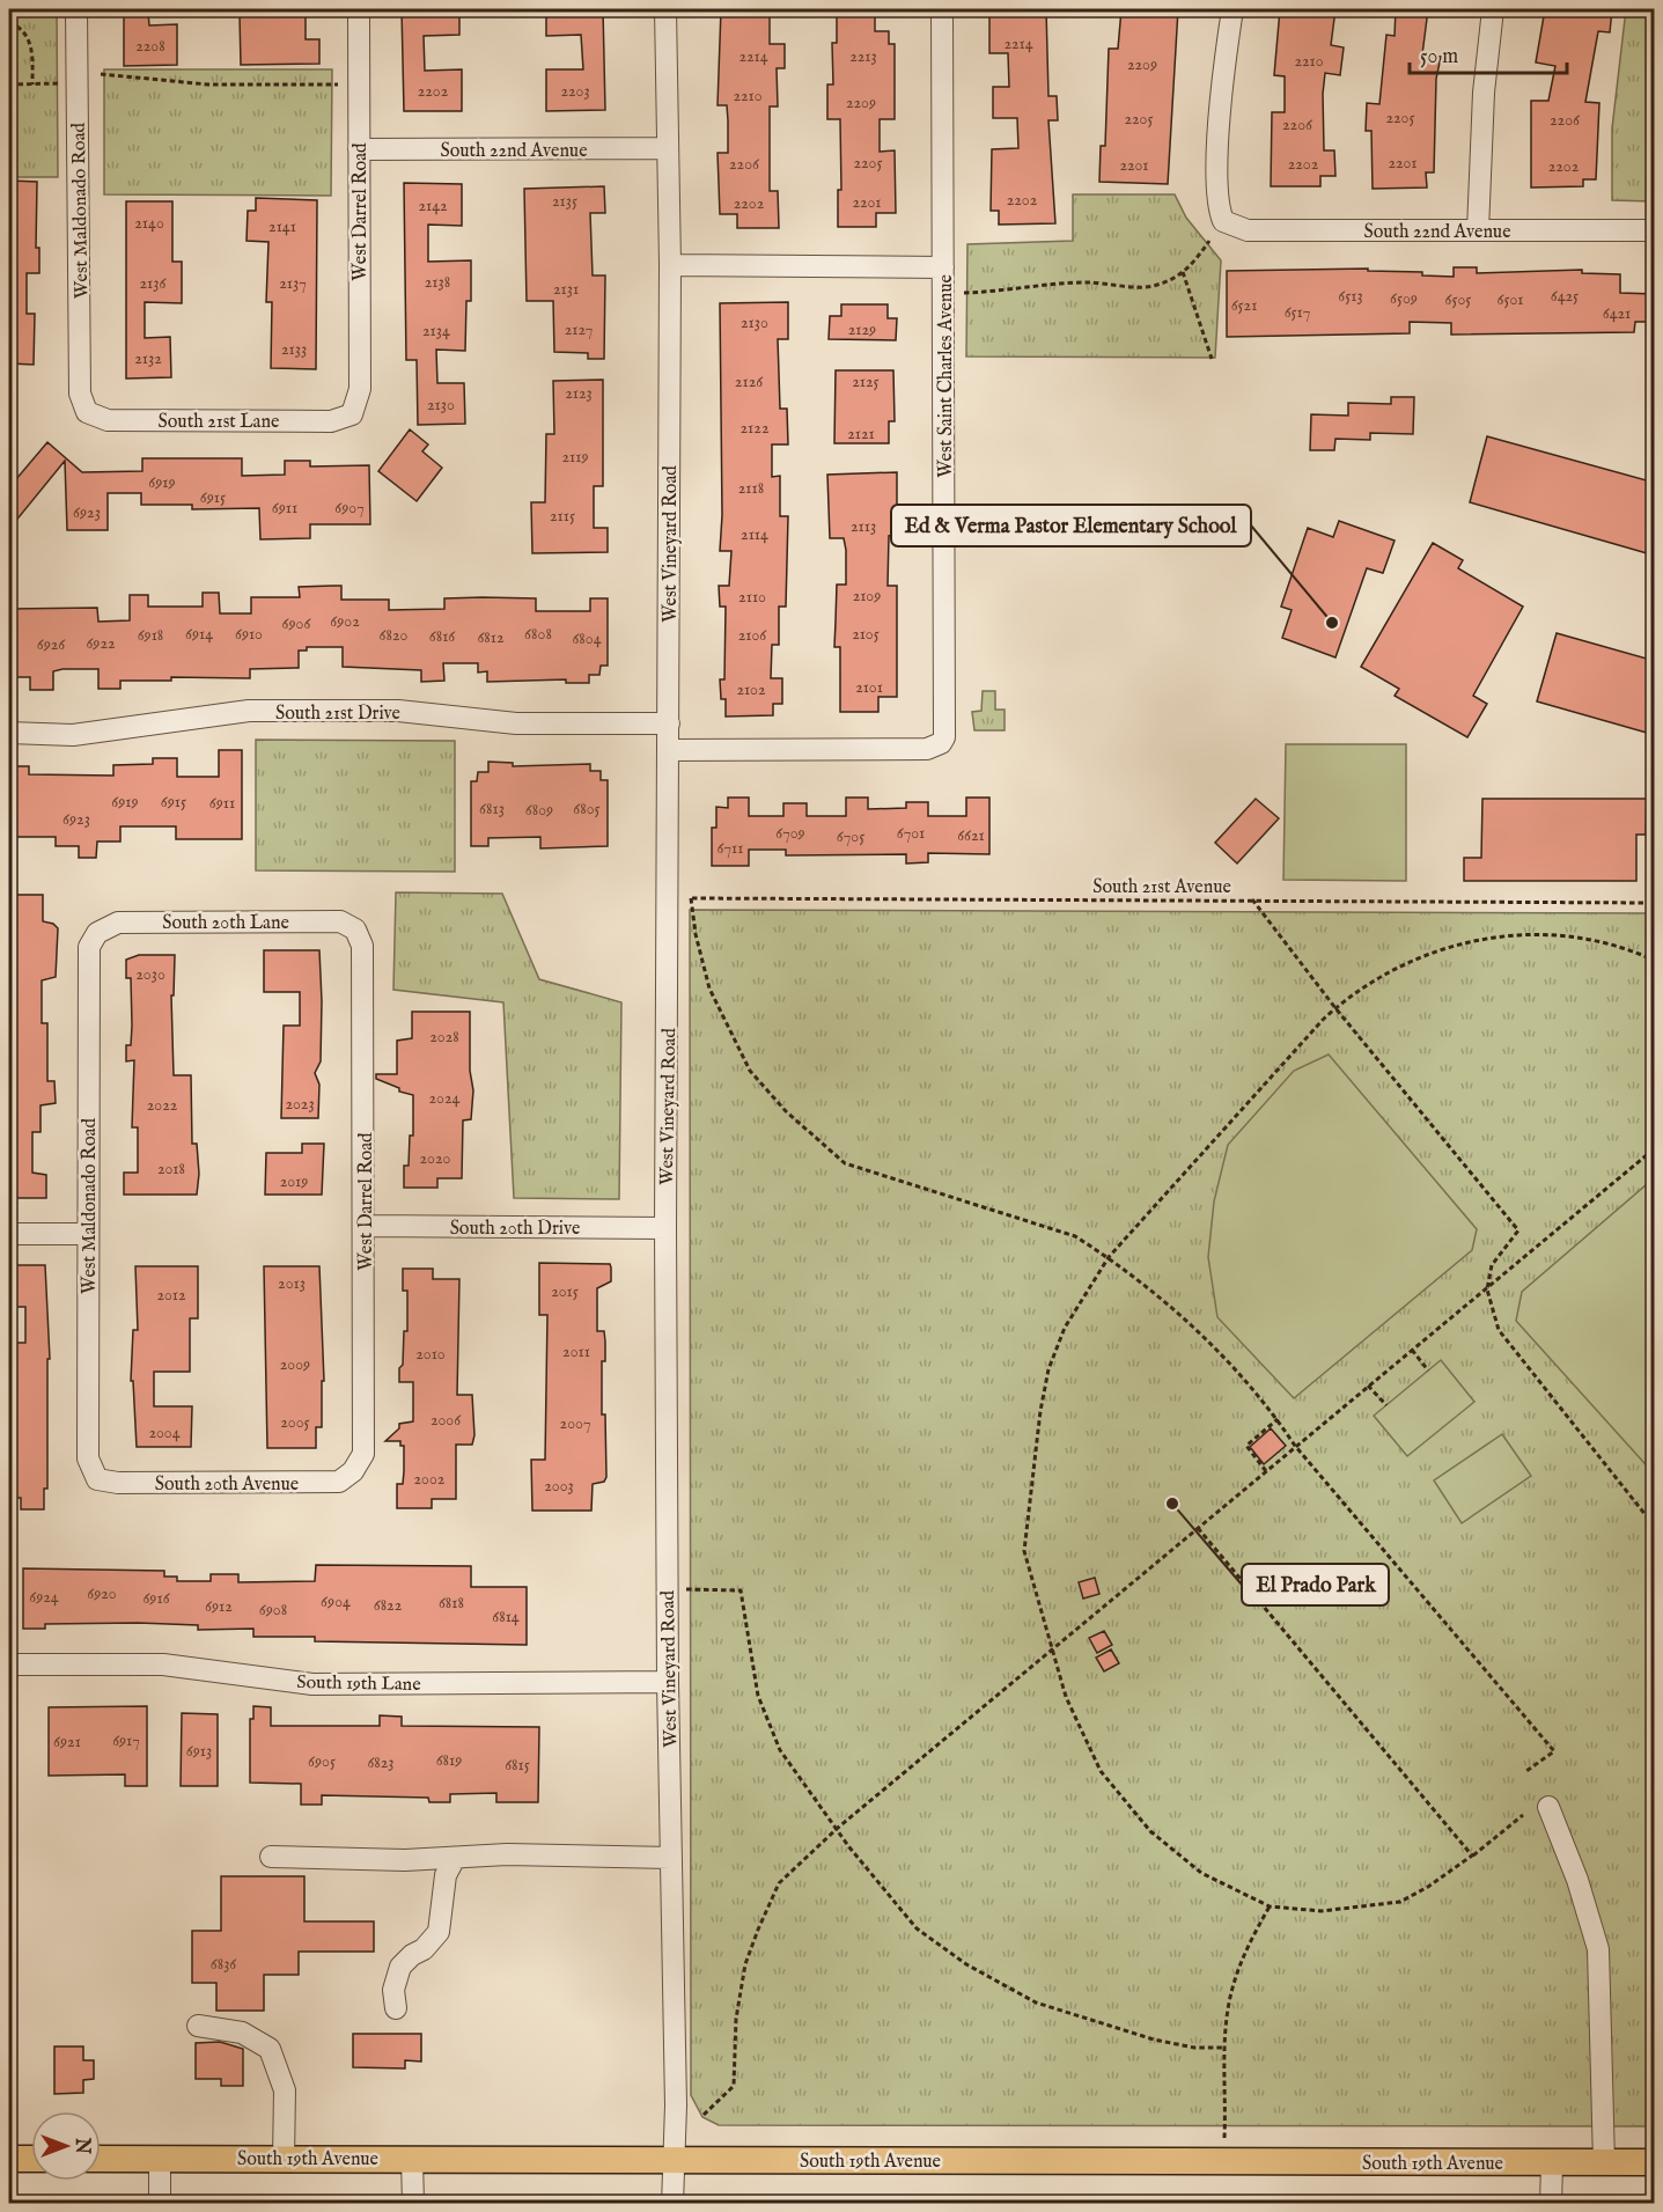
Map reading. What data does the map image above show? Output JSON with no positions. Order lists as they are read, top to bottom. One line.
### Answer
{"streets":{"main road":["South 19th Avenue"],"street":["South 22nd Avenue","West Maldonado Road","West Darrel Road","West Saint Charles Avenue","South 21st Lane","West Vineyard Road","South 21st Drive","South 20th Lane","South 20th Drive","South 20th Avenue","South 19th Lane"],"path":["South 21st Avenue"]},"crossings":[["South 22nd Avenue","West Darrel Road"],["South 22nd Avenue","West Vineyard Road"],["West Maldonado Road","South 21st Lane"],["West Maldonado Road","South 20th Lane"],["West Maldonado Road","South 20th Avenue"],["West Darrel Road","South 21st Lane"],["West Darrel Road","South 20th Lane"],["West Darrel Road","South 20th Drive"],["West Darrel Road","South 20th Avenue"],["West Saint Charles Avenue","West Vineyard Road"],["West Vineyard Road","South 21st Drive"],["West Vineyard Road","South 21st Avenue"],["West Vineyard Road","South 20th Drive"],["West Vineyard Road","South 19th Lane"],["West Vineyard Road","South 19th Avenue"]],"places":["Ed & Verma Pastor Elementary School","El Prado Park"],"house_numbers":["2214","2208","2214","2213","2210","2209","2202","2203","2210","2209","2205","2205","2206","2206","2205","2201","2206","2202","2201","2202","2202","2135","2201","2202","2142","2140","2141","2138","2136","2137","2131","6513","6425","6509","6505","6501","6521","6517","6421","2130","2127","2129","2134","2133","2132","2126","2125","2123","2130","2122","2121","2119","6919","2118","6915","6911","6907","6923","2115","2113","2114","2109","2110","6902","6906","6914","6910","6808","2105","6918","6820","2106","6816","6812","6804","6922","6926","2101","2102","6919","6915","6911","6813","6805","6809","6923","6709","6701","6621","6705","6711","2030","2028","2024","2023","2022","2020","2018","2019","2013","2015","2012","2011","2010","2009","2006","2005","2007","2004","2002","2003","6920","6924","6916","6904","6818","6822","6912","6908","6814","6917","6921","6913","6819","6905","6823","6815","6836"],"scale_bar":"50 m","north":"right"}
